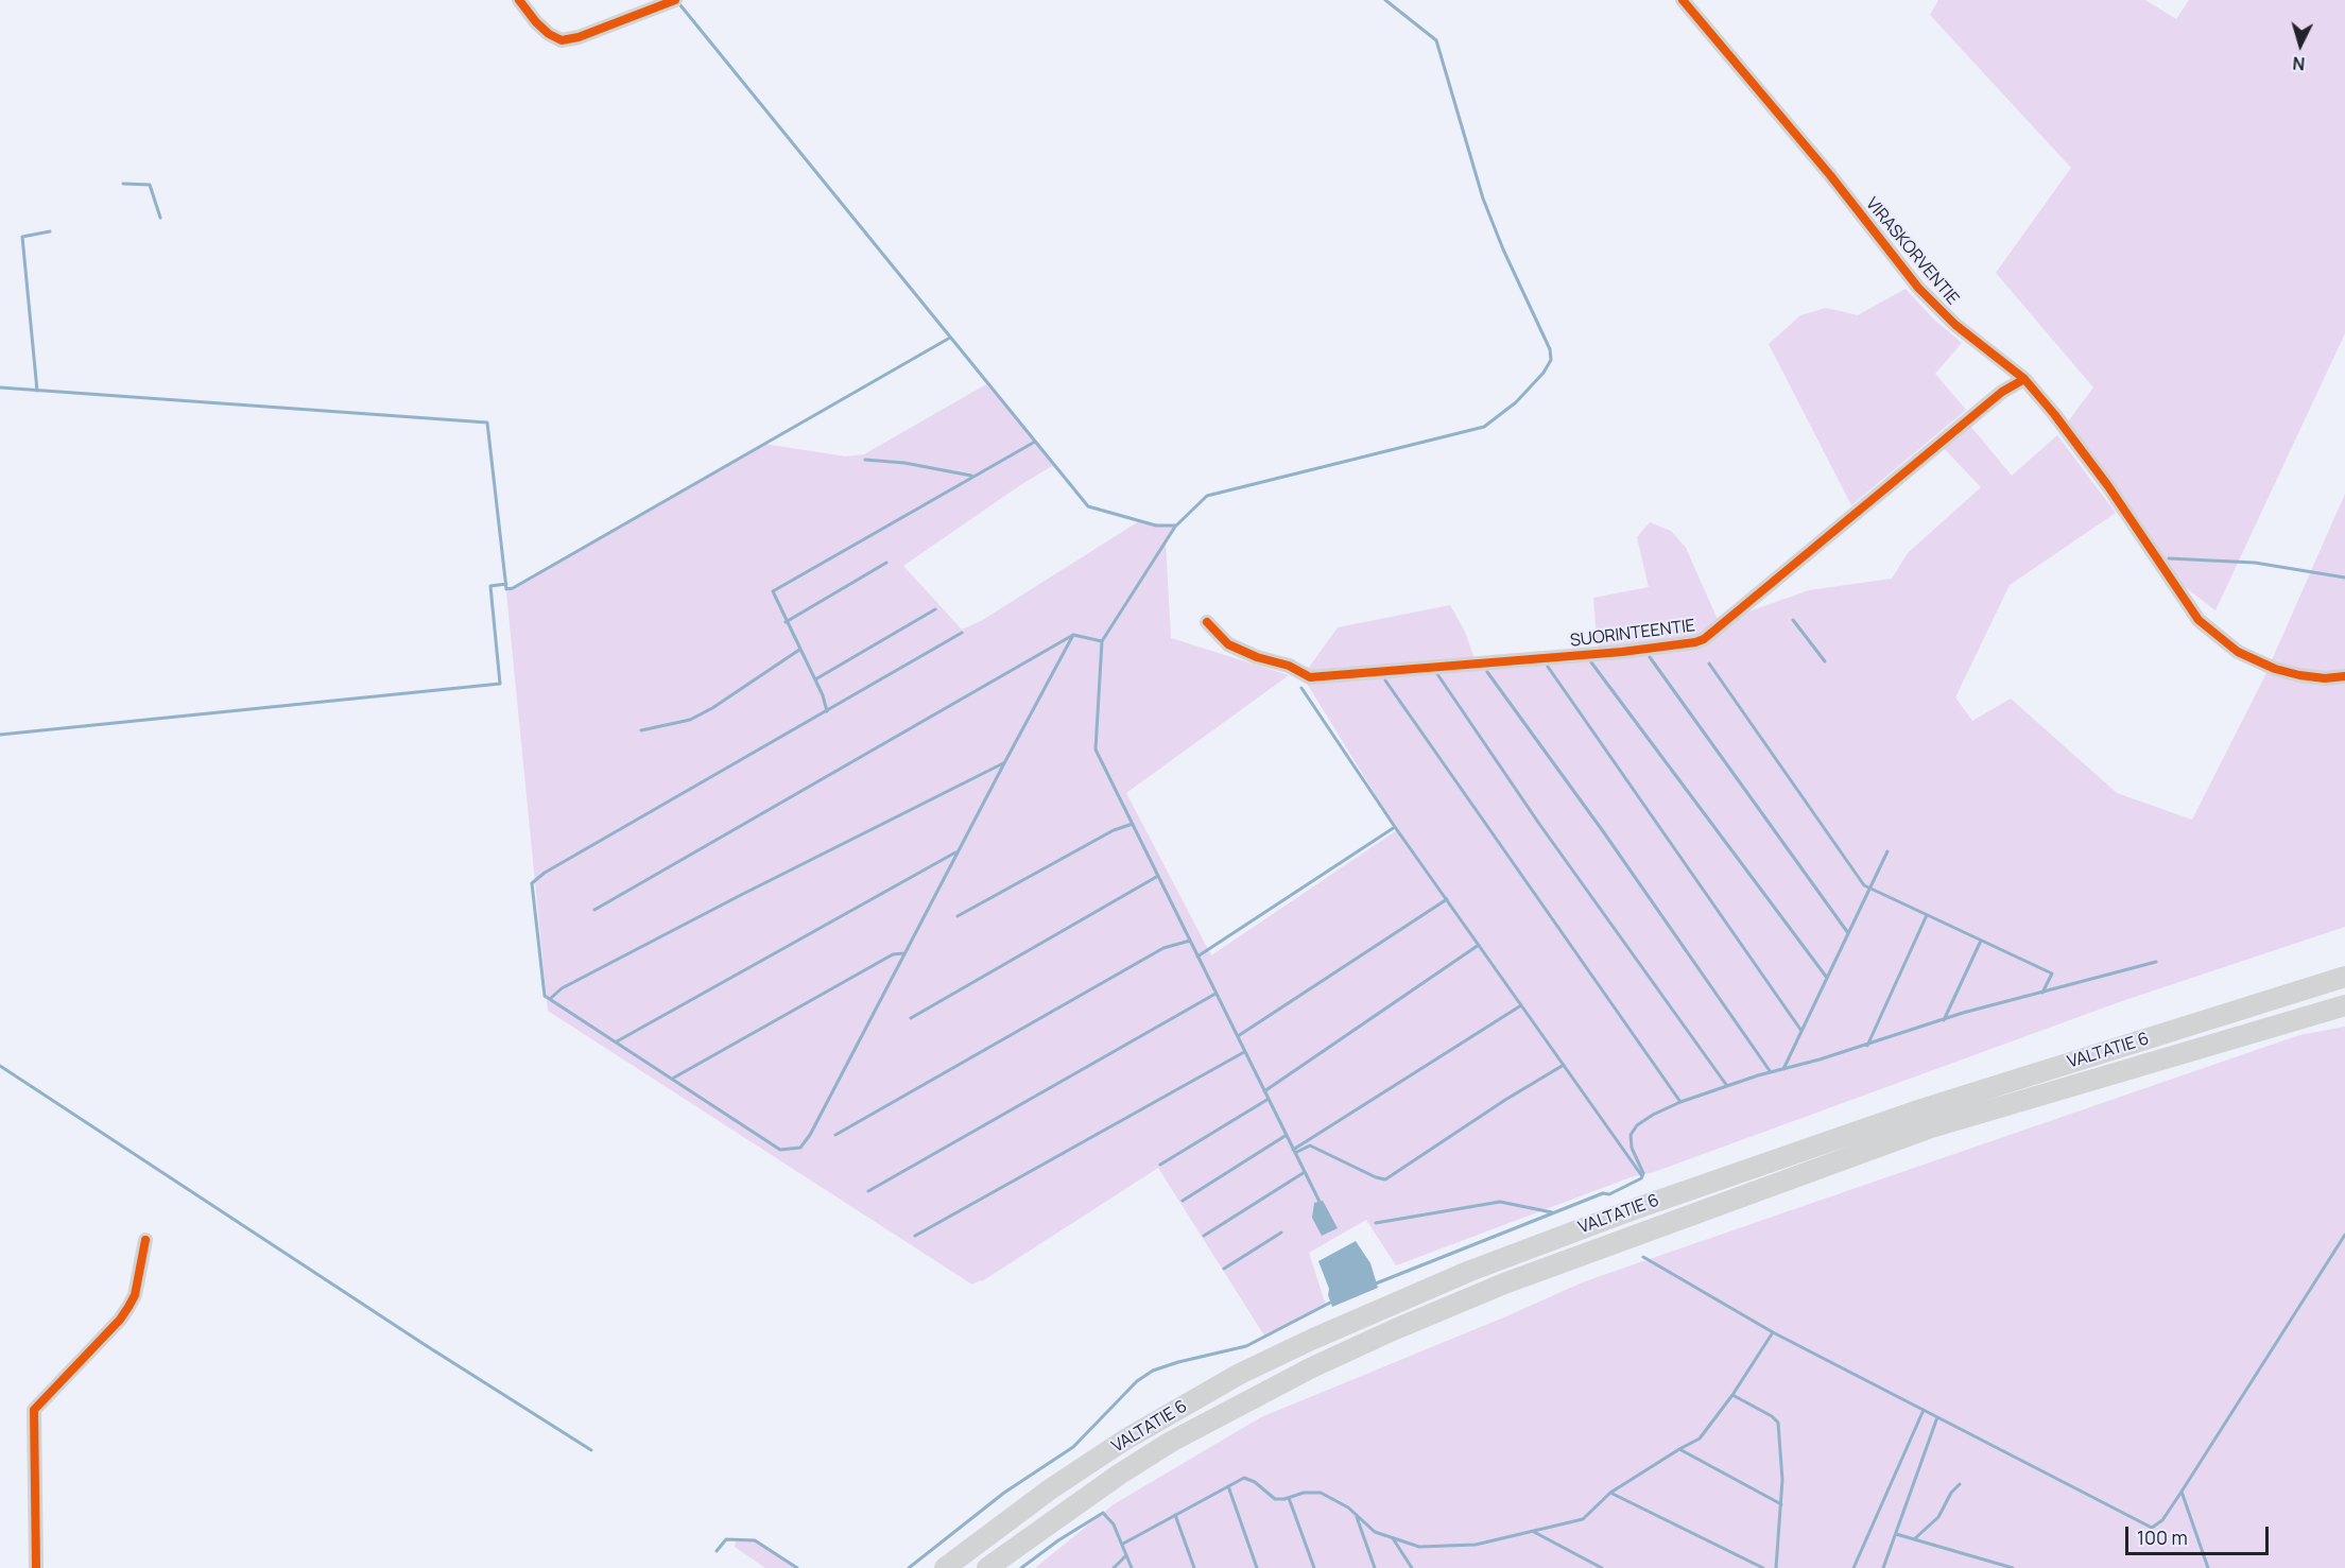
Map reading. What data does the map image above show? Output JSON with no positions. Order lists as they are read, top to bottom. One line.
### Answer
{"streets":{"highway":["VALTATIE 6"],"street":["VIRASKORVENTIE","SUORINTEENTIE"]},"crossings":[["VIRASKORVENTIE","SUORINTEENTIE"]],"scale_bar":"100 m","north":"bottom"}
